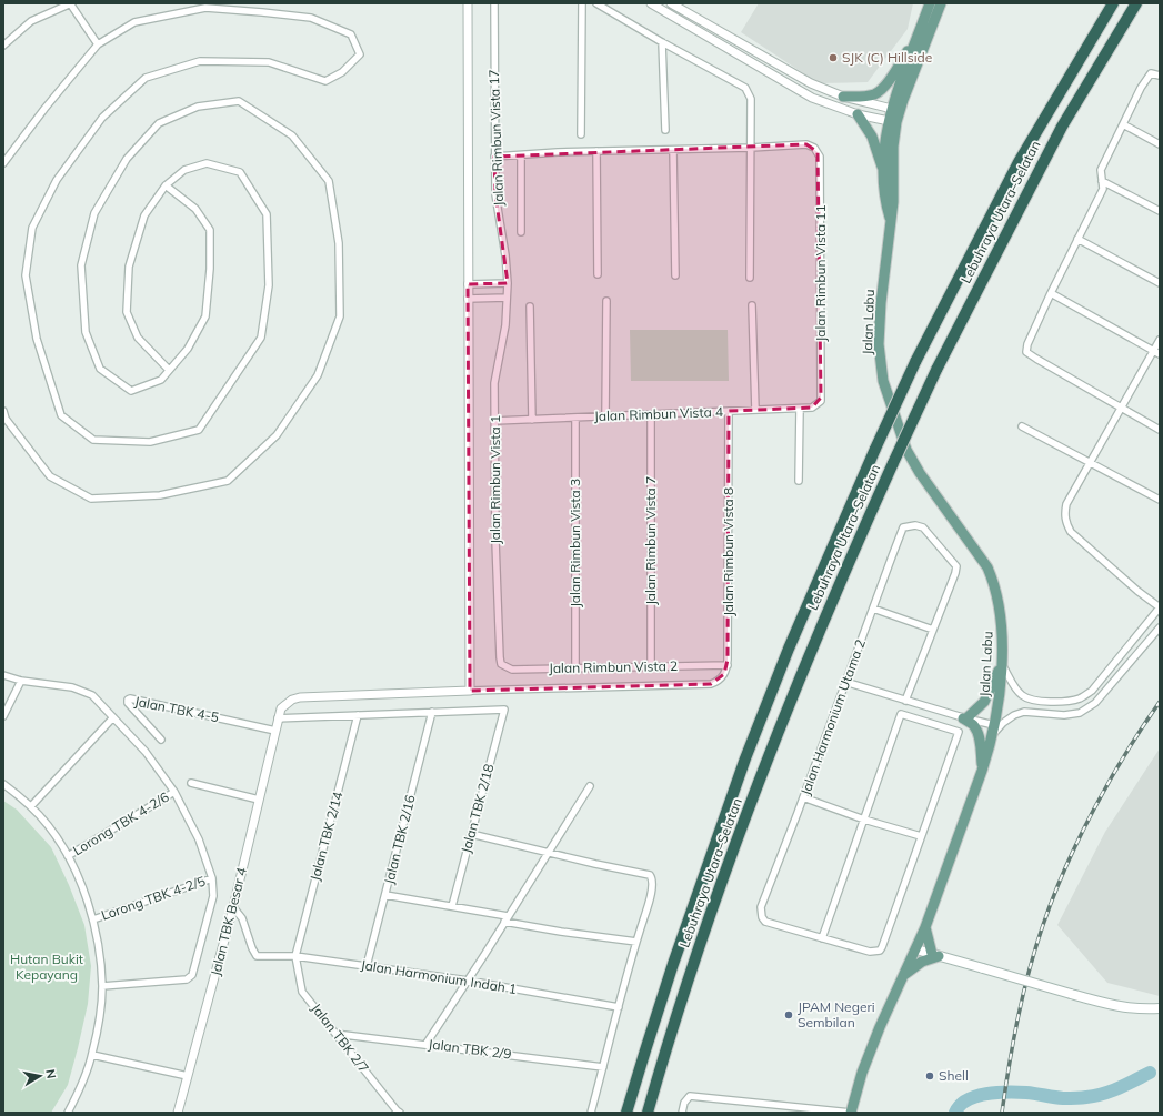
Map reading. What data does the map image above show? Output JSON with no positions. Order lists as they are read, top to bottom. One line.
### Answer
{"streets":{"highway":["Lebuhraya Utara–Selatan"],"main road":["Jalan Labu"],"street":["Jalan Rimbun Vista 17","Jalan Rimbun Vista 11","Jalan Rimbun Vista 4","Jalan Rimbun Vista 1","Jalan Rimbun Vista 7","Jalan Rimbun Vista 3","Jalan Rimbun Vista 8","Jalan Rimbun Vista 2","Jalan TBK 4-5","Jalan Harmonium Utama 2","Jalan TBK 2/18","Lorong TBK 4-2/6","Jalan TBK 2/14","Jalan TBK 2/16","Lorong TBK 4-2/5","Jalan TBK Besar 4","Jalan Harmonium Indah 1","Jalan TBK 2/7","Jalan TBK 2/9"]},"crossings":[["Jalan Rimbun Vista 17","Jalan Rimbun Vista 1"],["Jalan Rimbun Vista 11","Jalan Rimbun Vista 4"],["Jalan Rimbun Vista 4","Jalan Rimbun Vista 1"],["Jalan Rimbun Vista 4","Jalan Rimbun Vista 7"],["Jalan Rimbun Vista 4","Jalan Rimbun Vista 3"],["Jalan Rimbun Vista 4","Jalan Rimbun Vista 8"],["Jalan Rimbun Vista 1","Jalan Rimbun Vista 2"],["Jalan Rimbun Vista 7","Jalan Rimbun Vista 2"],["Jalan Rimbun Vista 3","Jalan Rimbun Vista 2"],["Jalan Rimbun Vista 8","Jalan Rimbun Vista 2"],["Jalan TBK 4-5","Jalan TBK Besar 4"],["Jalan TBK 2/18","Jalan TBK 2/16"],["Jalan TBK 2/14","Jalan Harmonium Indah 1"],["Jalan TBK 2/14","Jalan TBK 2/7"],["Jalan TBK 2/16","Jalan Harmonium Indah 1"],["Jalan TBK Besar 4","Jalan Harmonium Indah 1"],["Jalan Harmonium Indah 1","Jalan TBK 2/7"],["Jalan TBK 2/7","Jalan TBK 2/9"]],"parks":["Hutan Bukit Kepayang"],"places":["SJK (C) Hillside","JPAM Negeri Sembilan","Shell"],"north":"right"}
